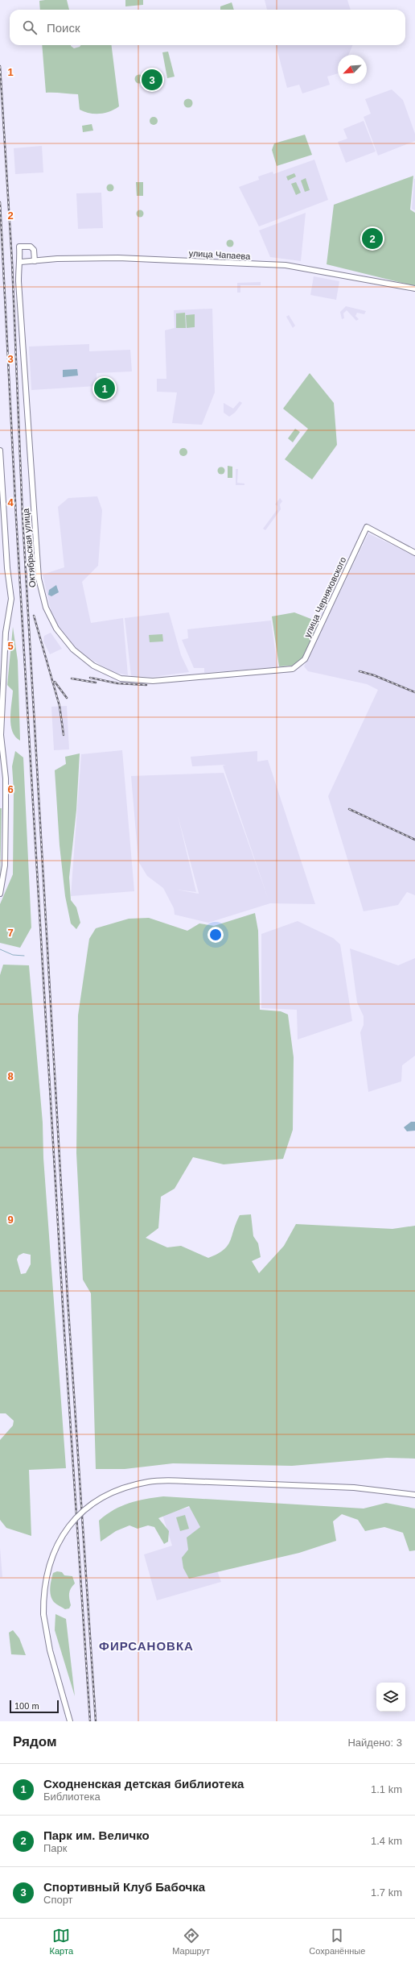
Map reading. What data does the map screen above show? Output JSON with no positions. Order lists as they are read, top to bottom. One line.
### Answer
{"streets":{"street":["улица Чапаева","Октябрьская улица","улица Черняховского"]},"crossings":[["улица Чапаева","Октябрьская улица"],["Октябрьская улица","улица Черняховского"]],"districts":["ФИРСАНОВКА"],"scale_bar":"100 m","north":"bottom left","page":{"search":"Поиск","pins":["3","2","1"],"scale":"100 m","heading":["Рядом","Найдено: 3"],"list":[{"mark":"1","name":"Сходненская детская библиотека","note":"Библиотека","value":"1.1 km"},{"mark":"2","name":"Парк им. Величко","note":"Парк","value":"1.4 km"},{"mark":"3","name":"Спортивный Клуб Бабочка","note":"Спорт","value":"1.7 km"}],"nav":["Карта","Маршрут","Сохранённые"]},"grid":{"rows":["1","2","3","4","5","6","7","8","9"]}}
